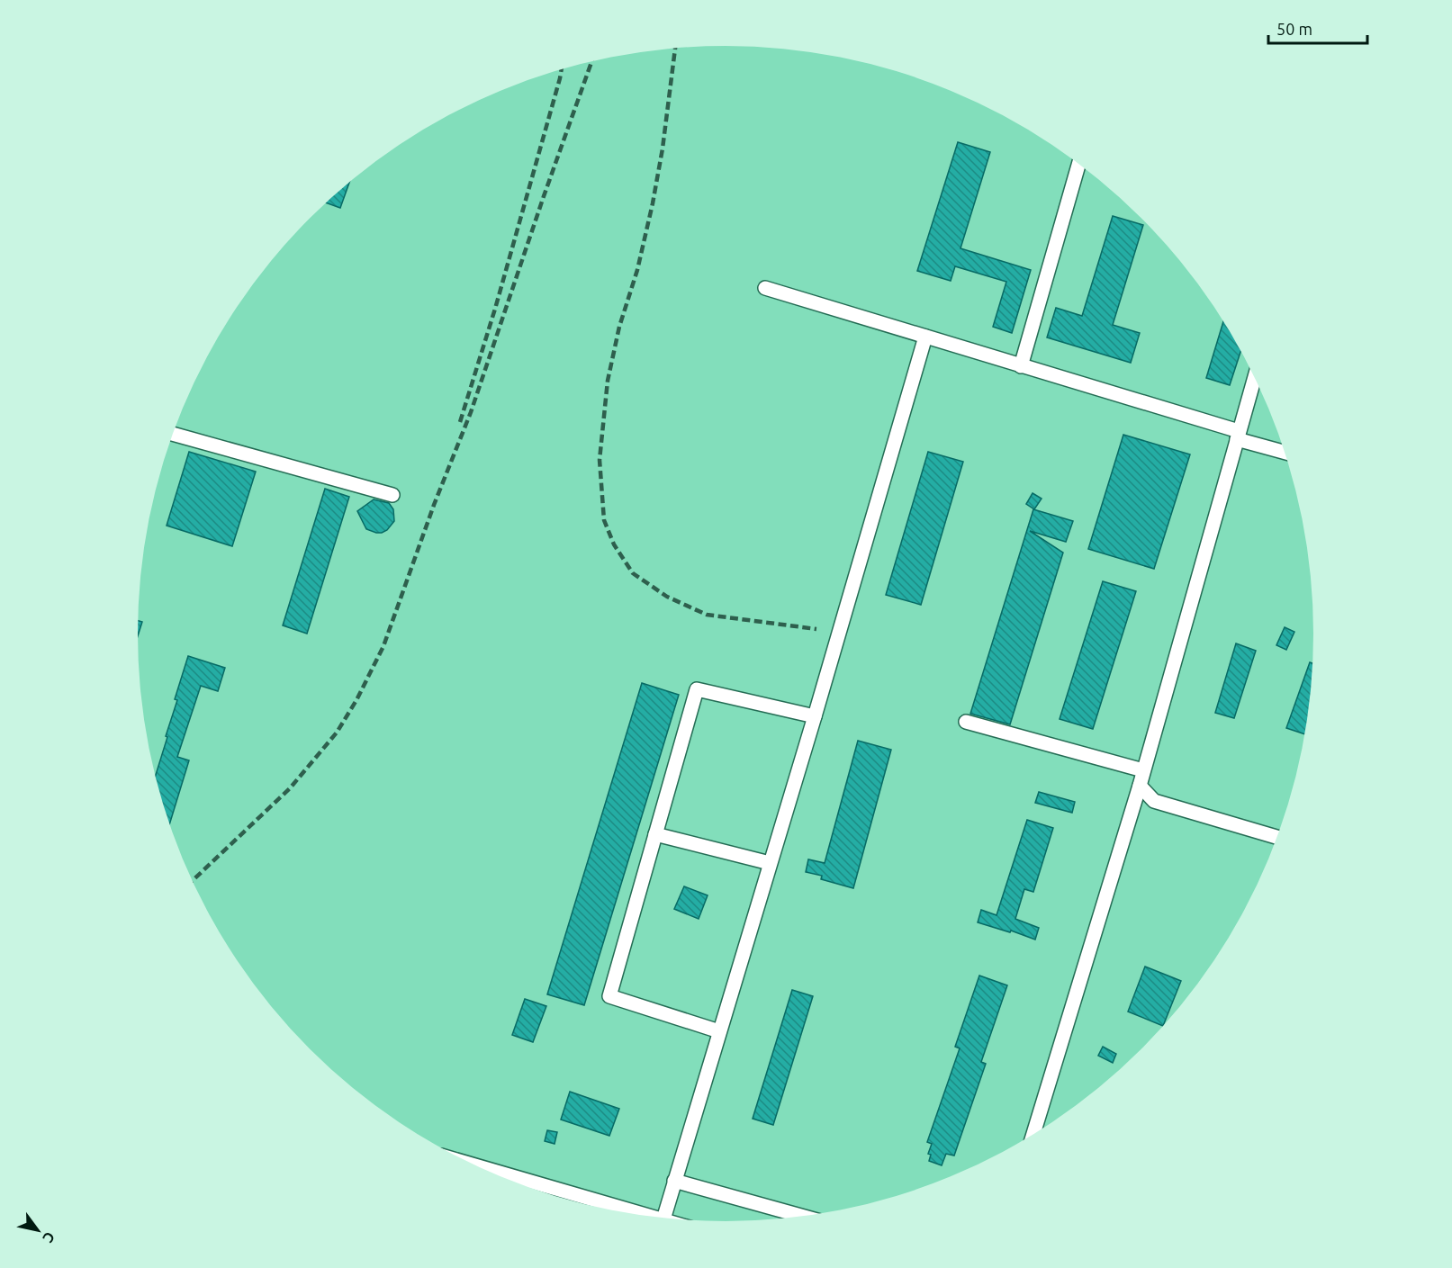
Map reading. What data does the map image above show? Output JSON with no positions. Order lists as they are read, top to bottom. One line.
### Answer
{"scale_bar":"50 m","north":"bottom right"}
